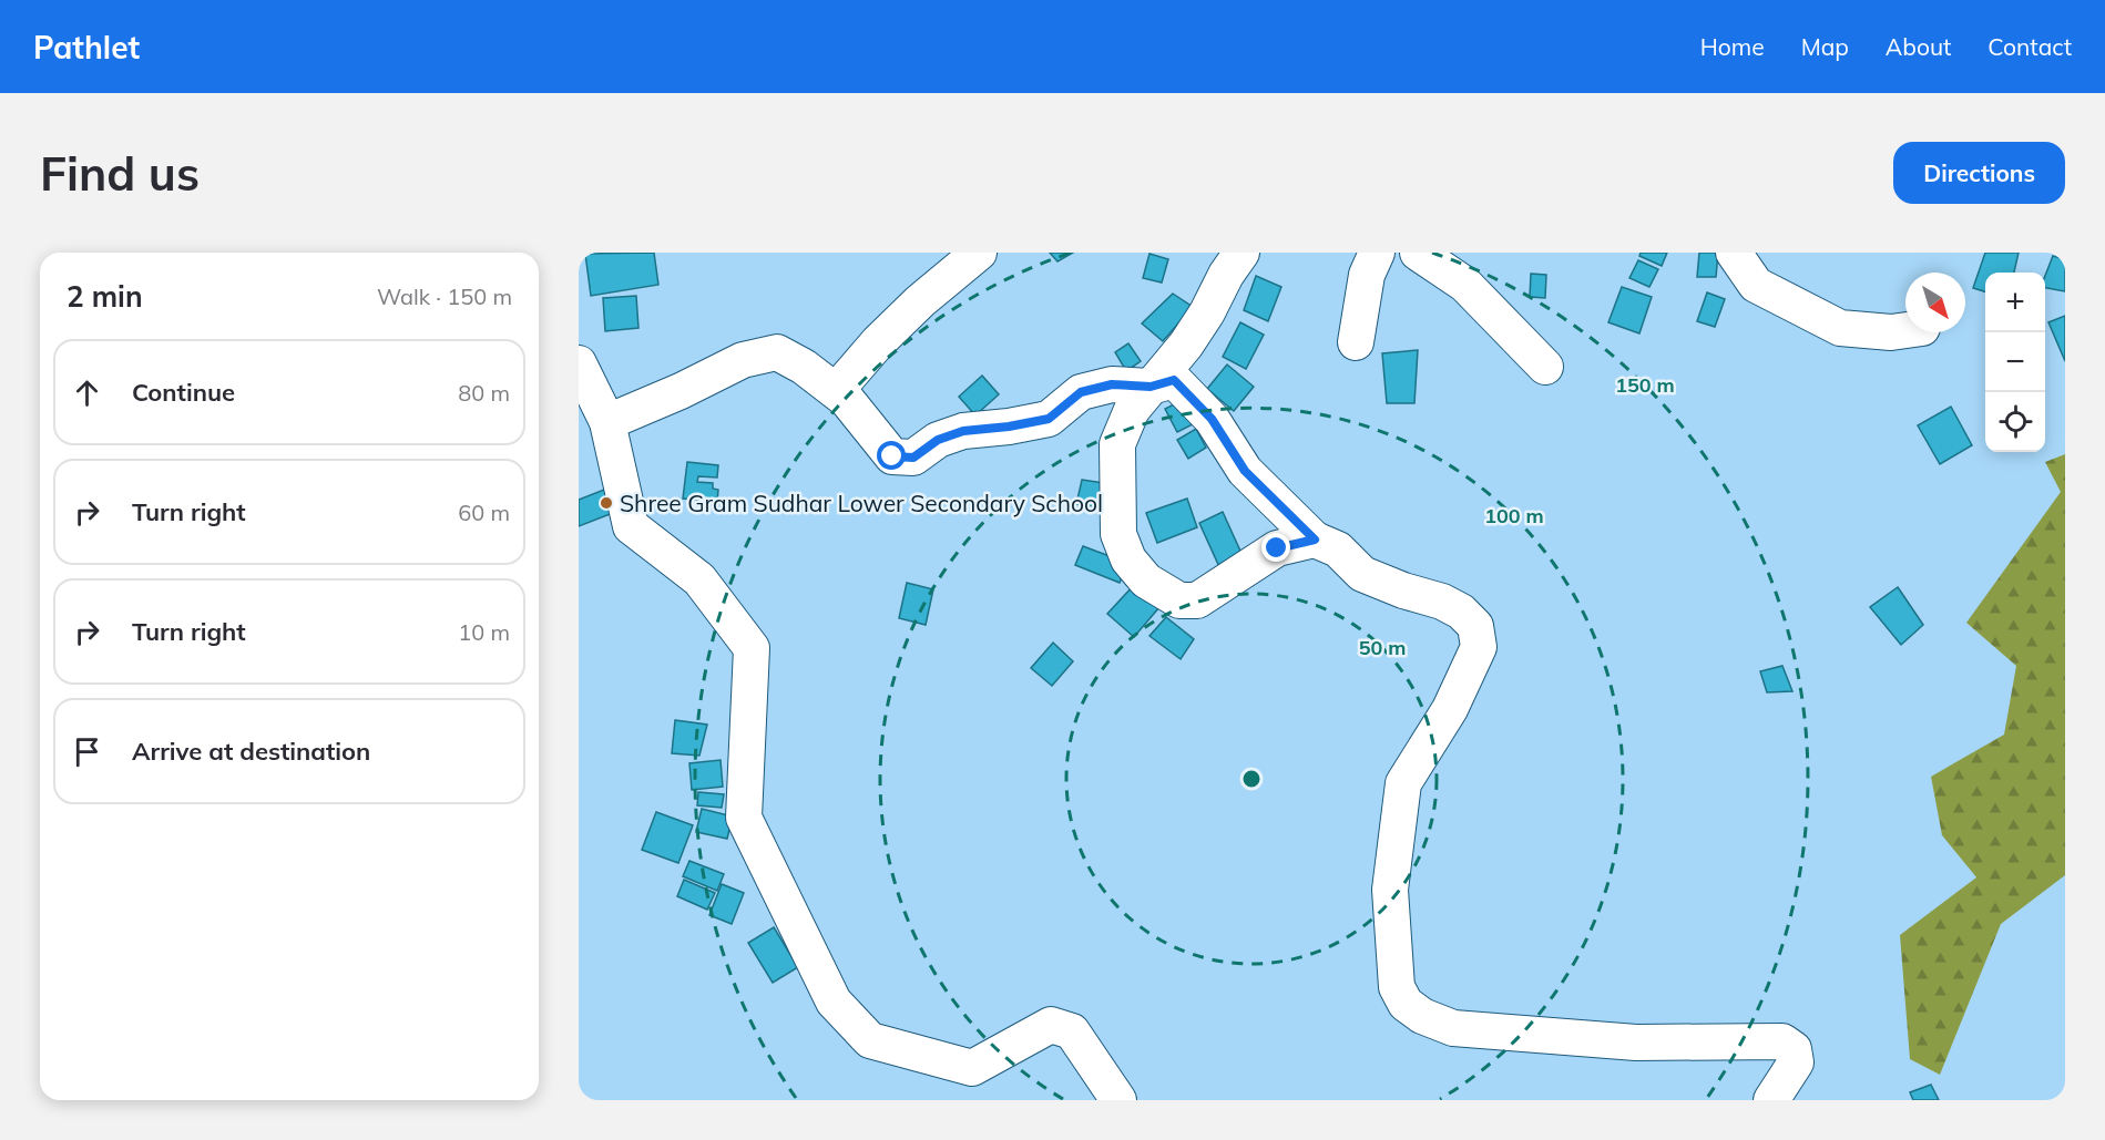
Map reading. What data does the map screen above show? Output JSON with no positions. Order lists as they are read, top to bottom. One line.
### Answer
{"places":["Shree Gram Sudhar Lower Secondary School"],"north":"bottom right","page":{"header":"Pathlet","nav":["Home","Map","About","Contact"],"buttons":"Directions","title":"Find us","heading":["2 min","Walk · 150 m"],"map_buttons":["+","−"],"list":[["Continue","80 m"],["Turn right","60 m"],["Turn right","10 m"],"Arrive at destination"]},"rings":["150 m","100 m","50 m"]}
